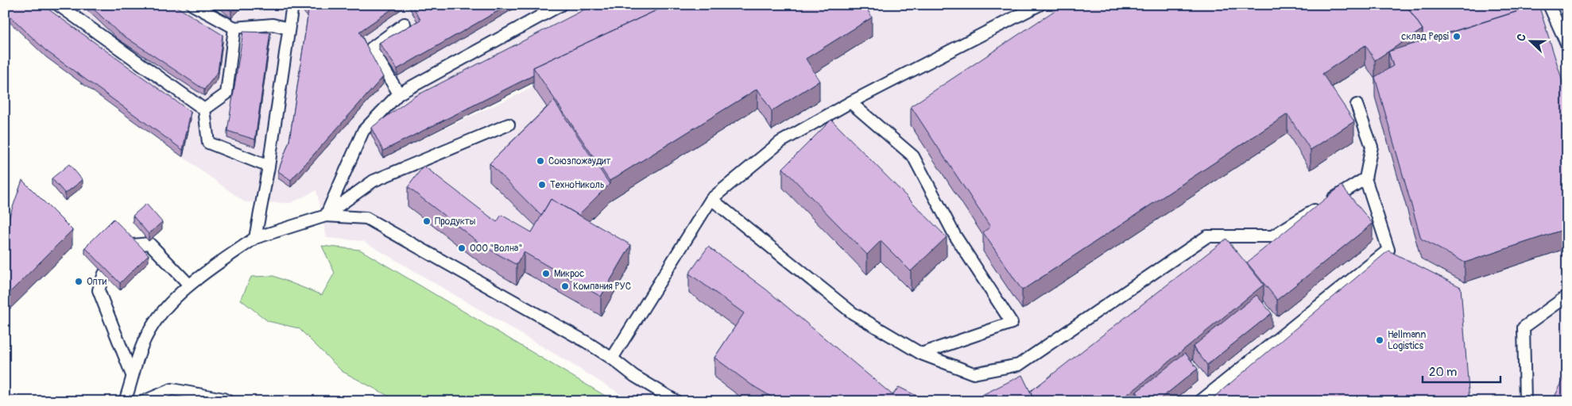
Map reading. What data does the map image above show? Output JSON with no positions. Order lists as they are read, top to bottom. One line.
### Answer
{"places":["склад Pepsi","Союзпожаудит","ТехноНиколь","Продукты","ООО \"Волна\"","Микрос","Опти","Компания РУС","Hellmann Logistics"],"scale_bar":"20 m","north":"left"}
